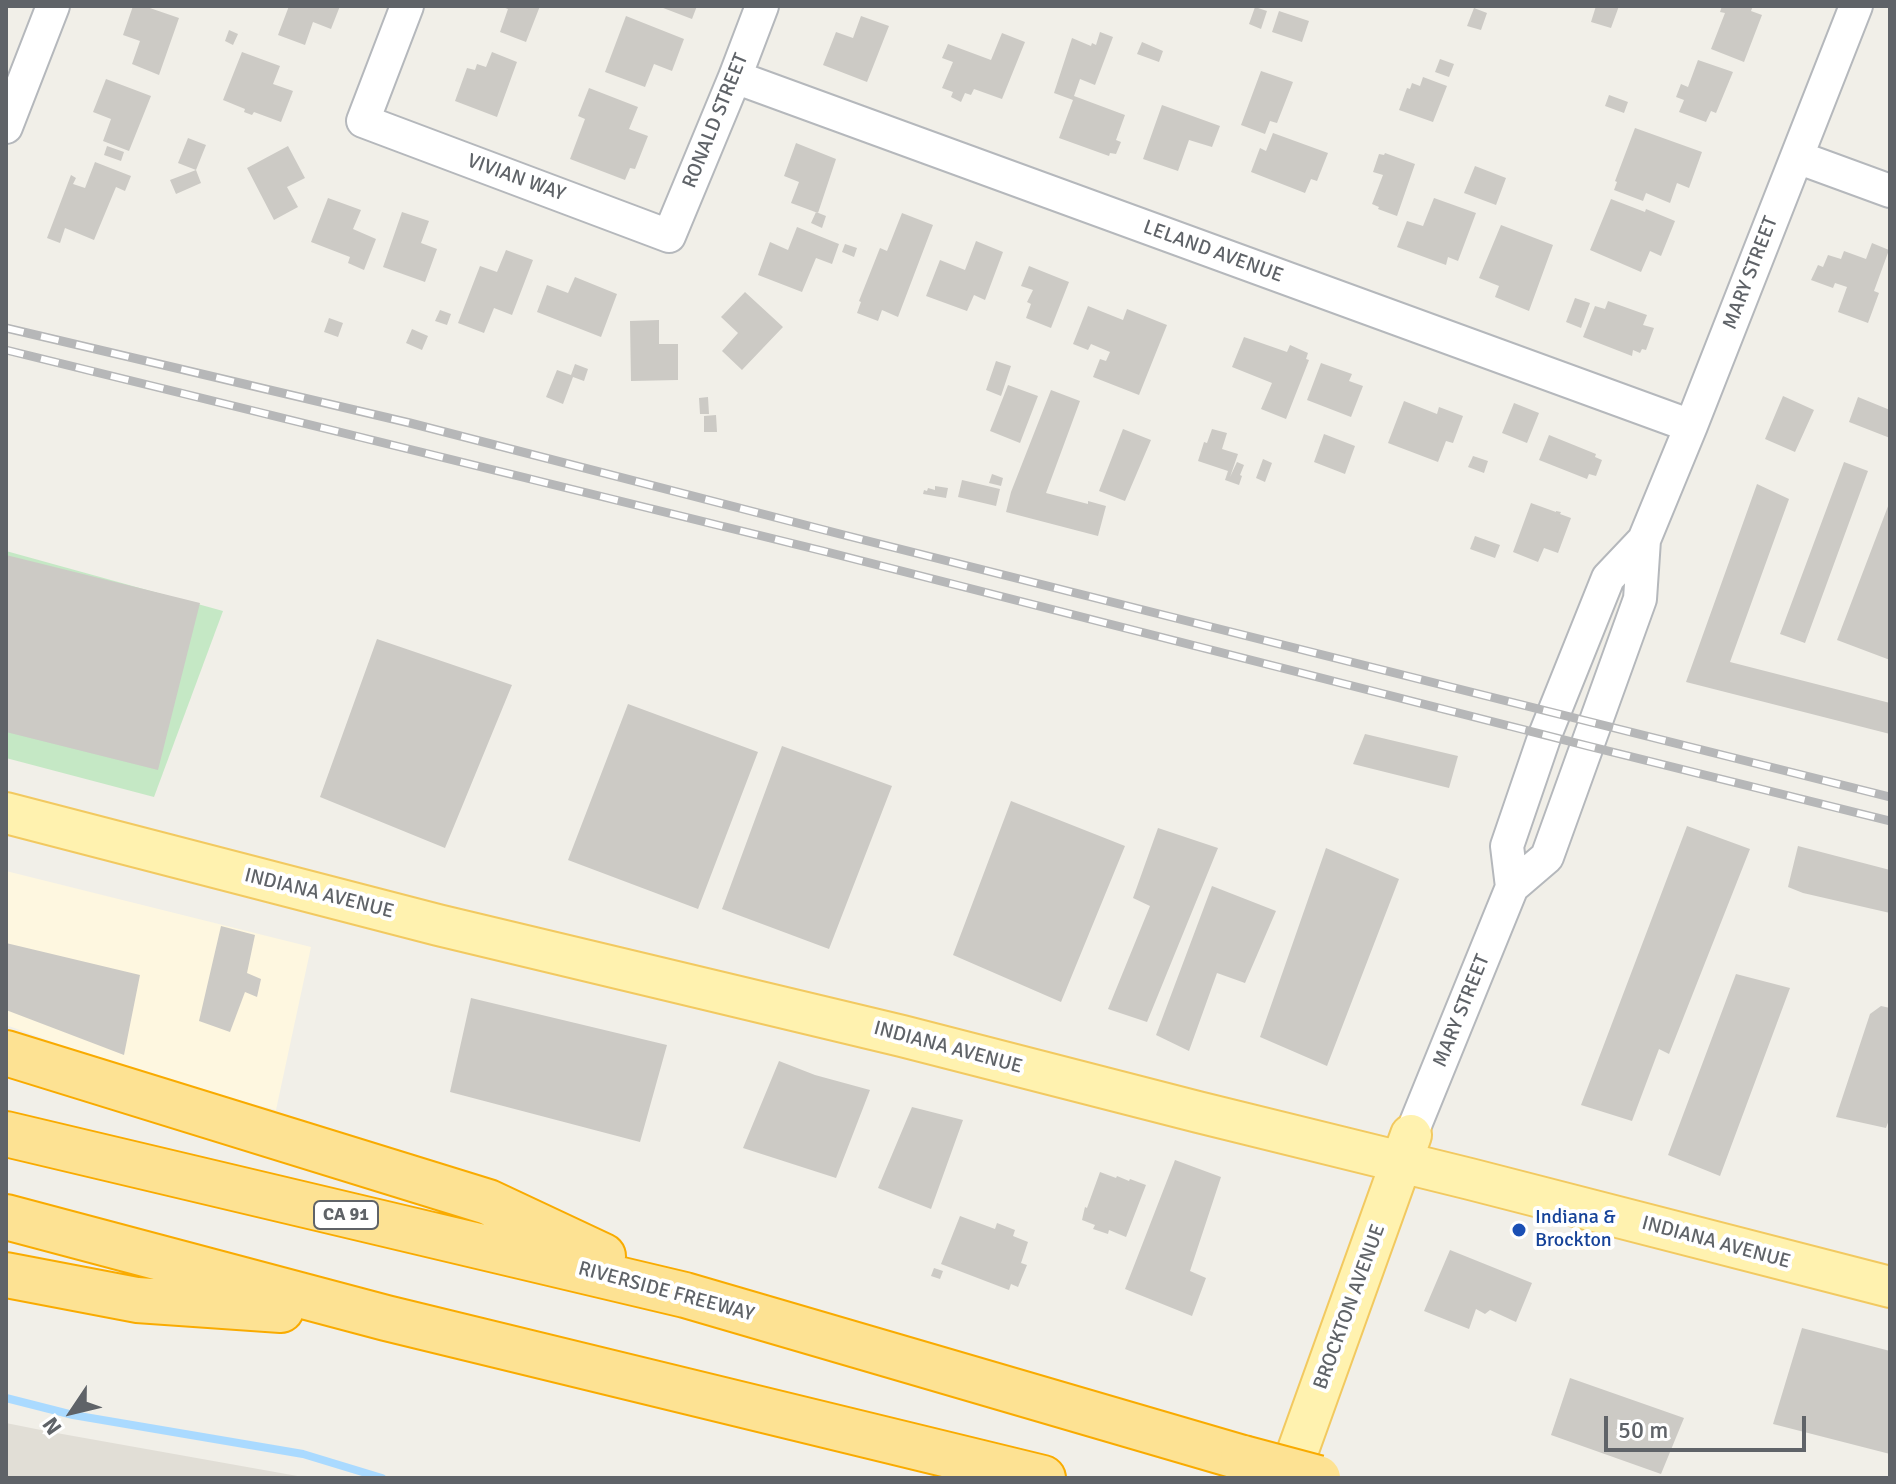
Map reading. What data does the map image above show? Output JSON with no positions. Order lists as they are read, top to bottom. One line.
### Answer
{"streets":{"highway":["CA 91","RIVERSIDE FREEWAY"],"main road":["INDIANA AVENUE","BROCKTON AVENUE"],"street":["RONALD STREET","VIVIAN WAY","LELAND AVENUE","MARY STREET"]},"crossings":[["RONALD STREET","VIVIAN WAY"],["RONALD STREET","LELAND AVENUE"],["LELAND AVENUE","MARY STREET"],["MARY STREET","INDIANA AVENUE"],["MARY STREET","BROCKTON AVENUE"],["INDIANA AVENUE","BROCKTON AVENUE"]],"places":["Indiana & Brockton"],"scale_bar":"50 m","north":"bottom left"}
